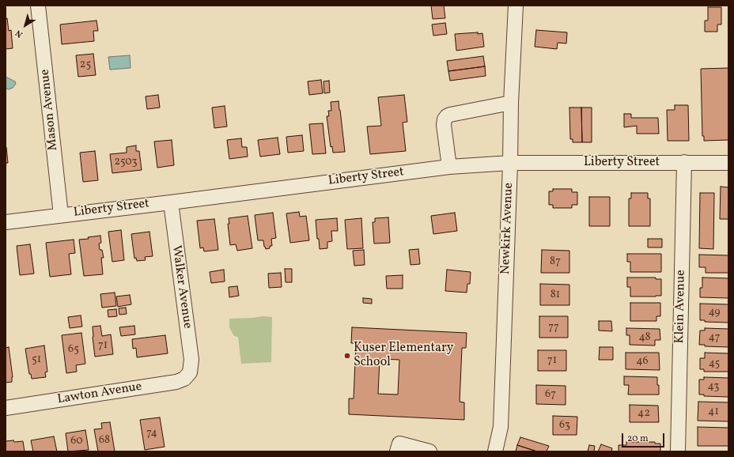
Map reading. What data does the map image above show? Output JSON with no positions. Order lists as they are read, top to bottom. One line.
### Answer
{"streets":{"street":["Mason Avenue","Liberty Street","Newkirk Avenue","Walker Avenue","Klein Avenue","Lawton Avenue"]},"crossings":[["Mason Avenue","Liberty Street"],["Liberty Street","Newkirk Avenue"],["Liberty Street","Walker Avenue"],["Liberty Street","Klein Avenue"],["Walker Avenue","Lawton Avenue"]],"places":["Kuser Elementary School"],"house_numbers":["25","2503","87","81","49","77","48","47","71","65","51","71","46","45","43","67","41","42","63","74","68","60"],"scale_bar":"20 m","north":"bottom left"}
